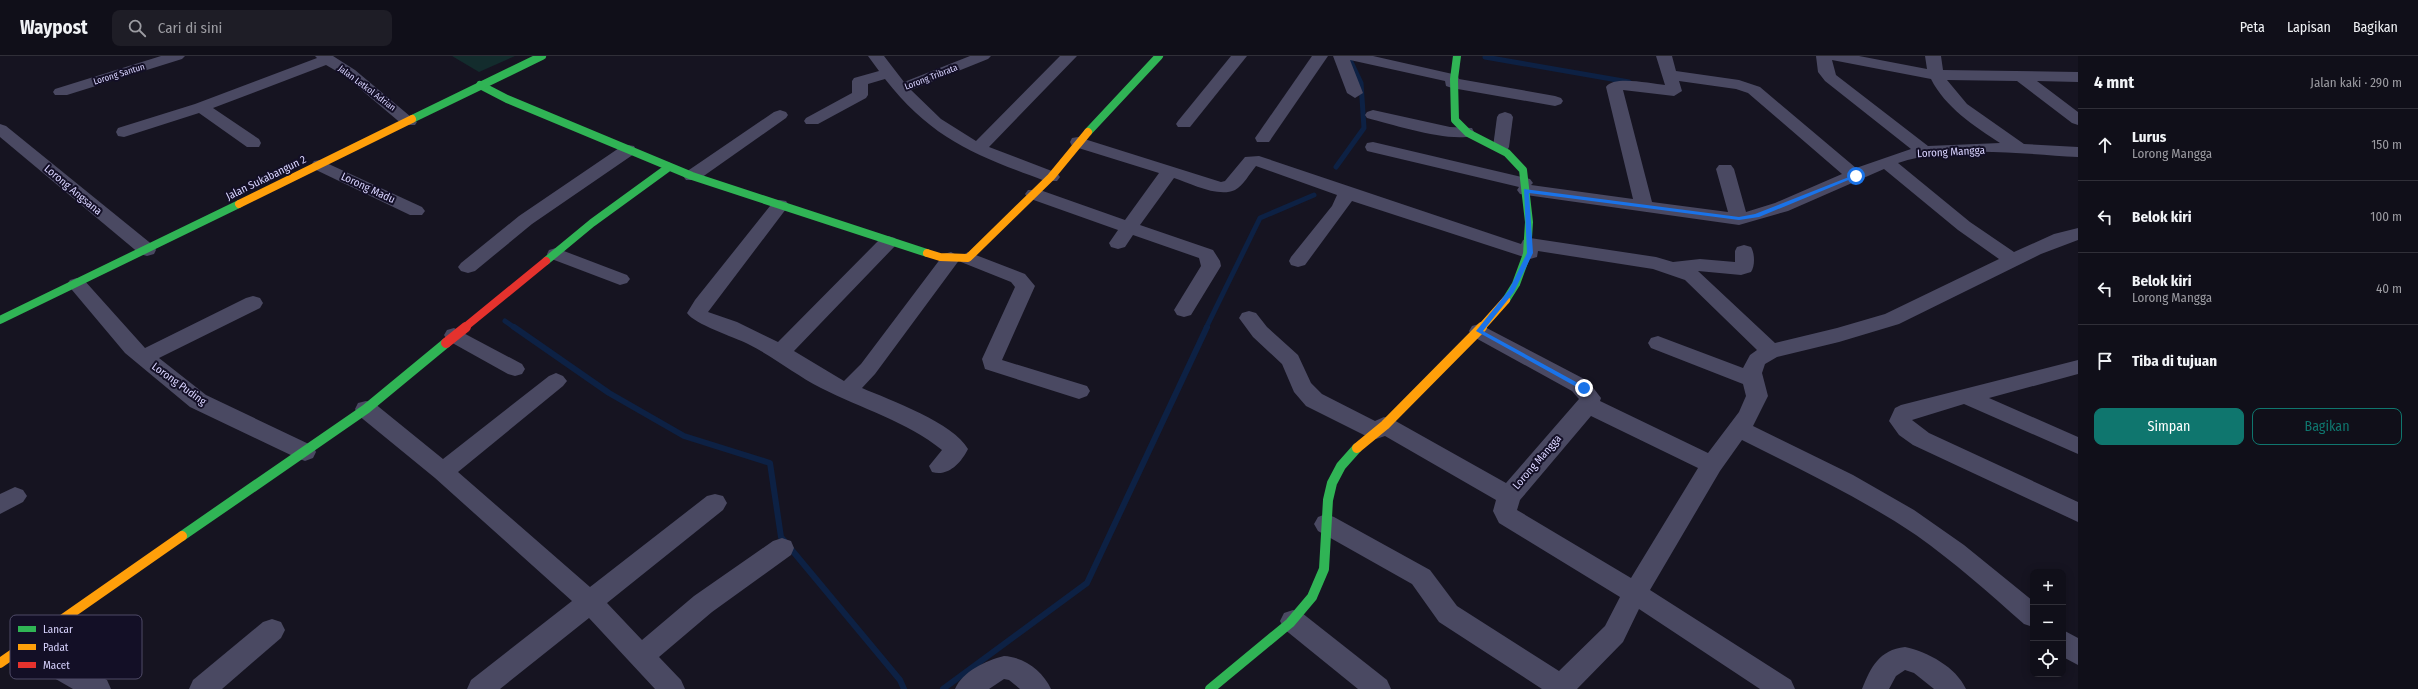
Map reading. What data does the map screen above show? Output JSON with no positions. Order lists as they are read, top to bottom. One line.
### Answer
{"streets":{"street":["Lorong Santun","Lorong Tribrata","Jalan Letkol Adrian","Lorong Mangga","Jalan Sukabangun 2","Lorong Madu","Lorong Angsana","Lorong Puding"]},"crossings":[["Jalan Letkol Adrian","Jalan Sukabangun 2"],["Jalan Sukabangun 2","Lorong Madu"],["Jalan Sukabangun 2","Lorong Angsana"],["Jalan Sukabangun 2","Lorong Puding"]],"legend":["Lancar","Padat","Macet"],"page":{"header":"Waypost","search":"Cari di sini","nav":["Peta","Lapisan","Bagikan"],"heading":["4 mnt","Jalan kaki · 290 m"],"list":[["Lurus","Lorong Mangga","150 m"],["Belok kiri","100 m"],["Belok kiri","Lorong Mangga","40 m"],"Tiba di tujuan"],"buttons":["Simpan","Bagikan"],"map_buttons":["+","−"]}}
